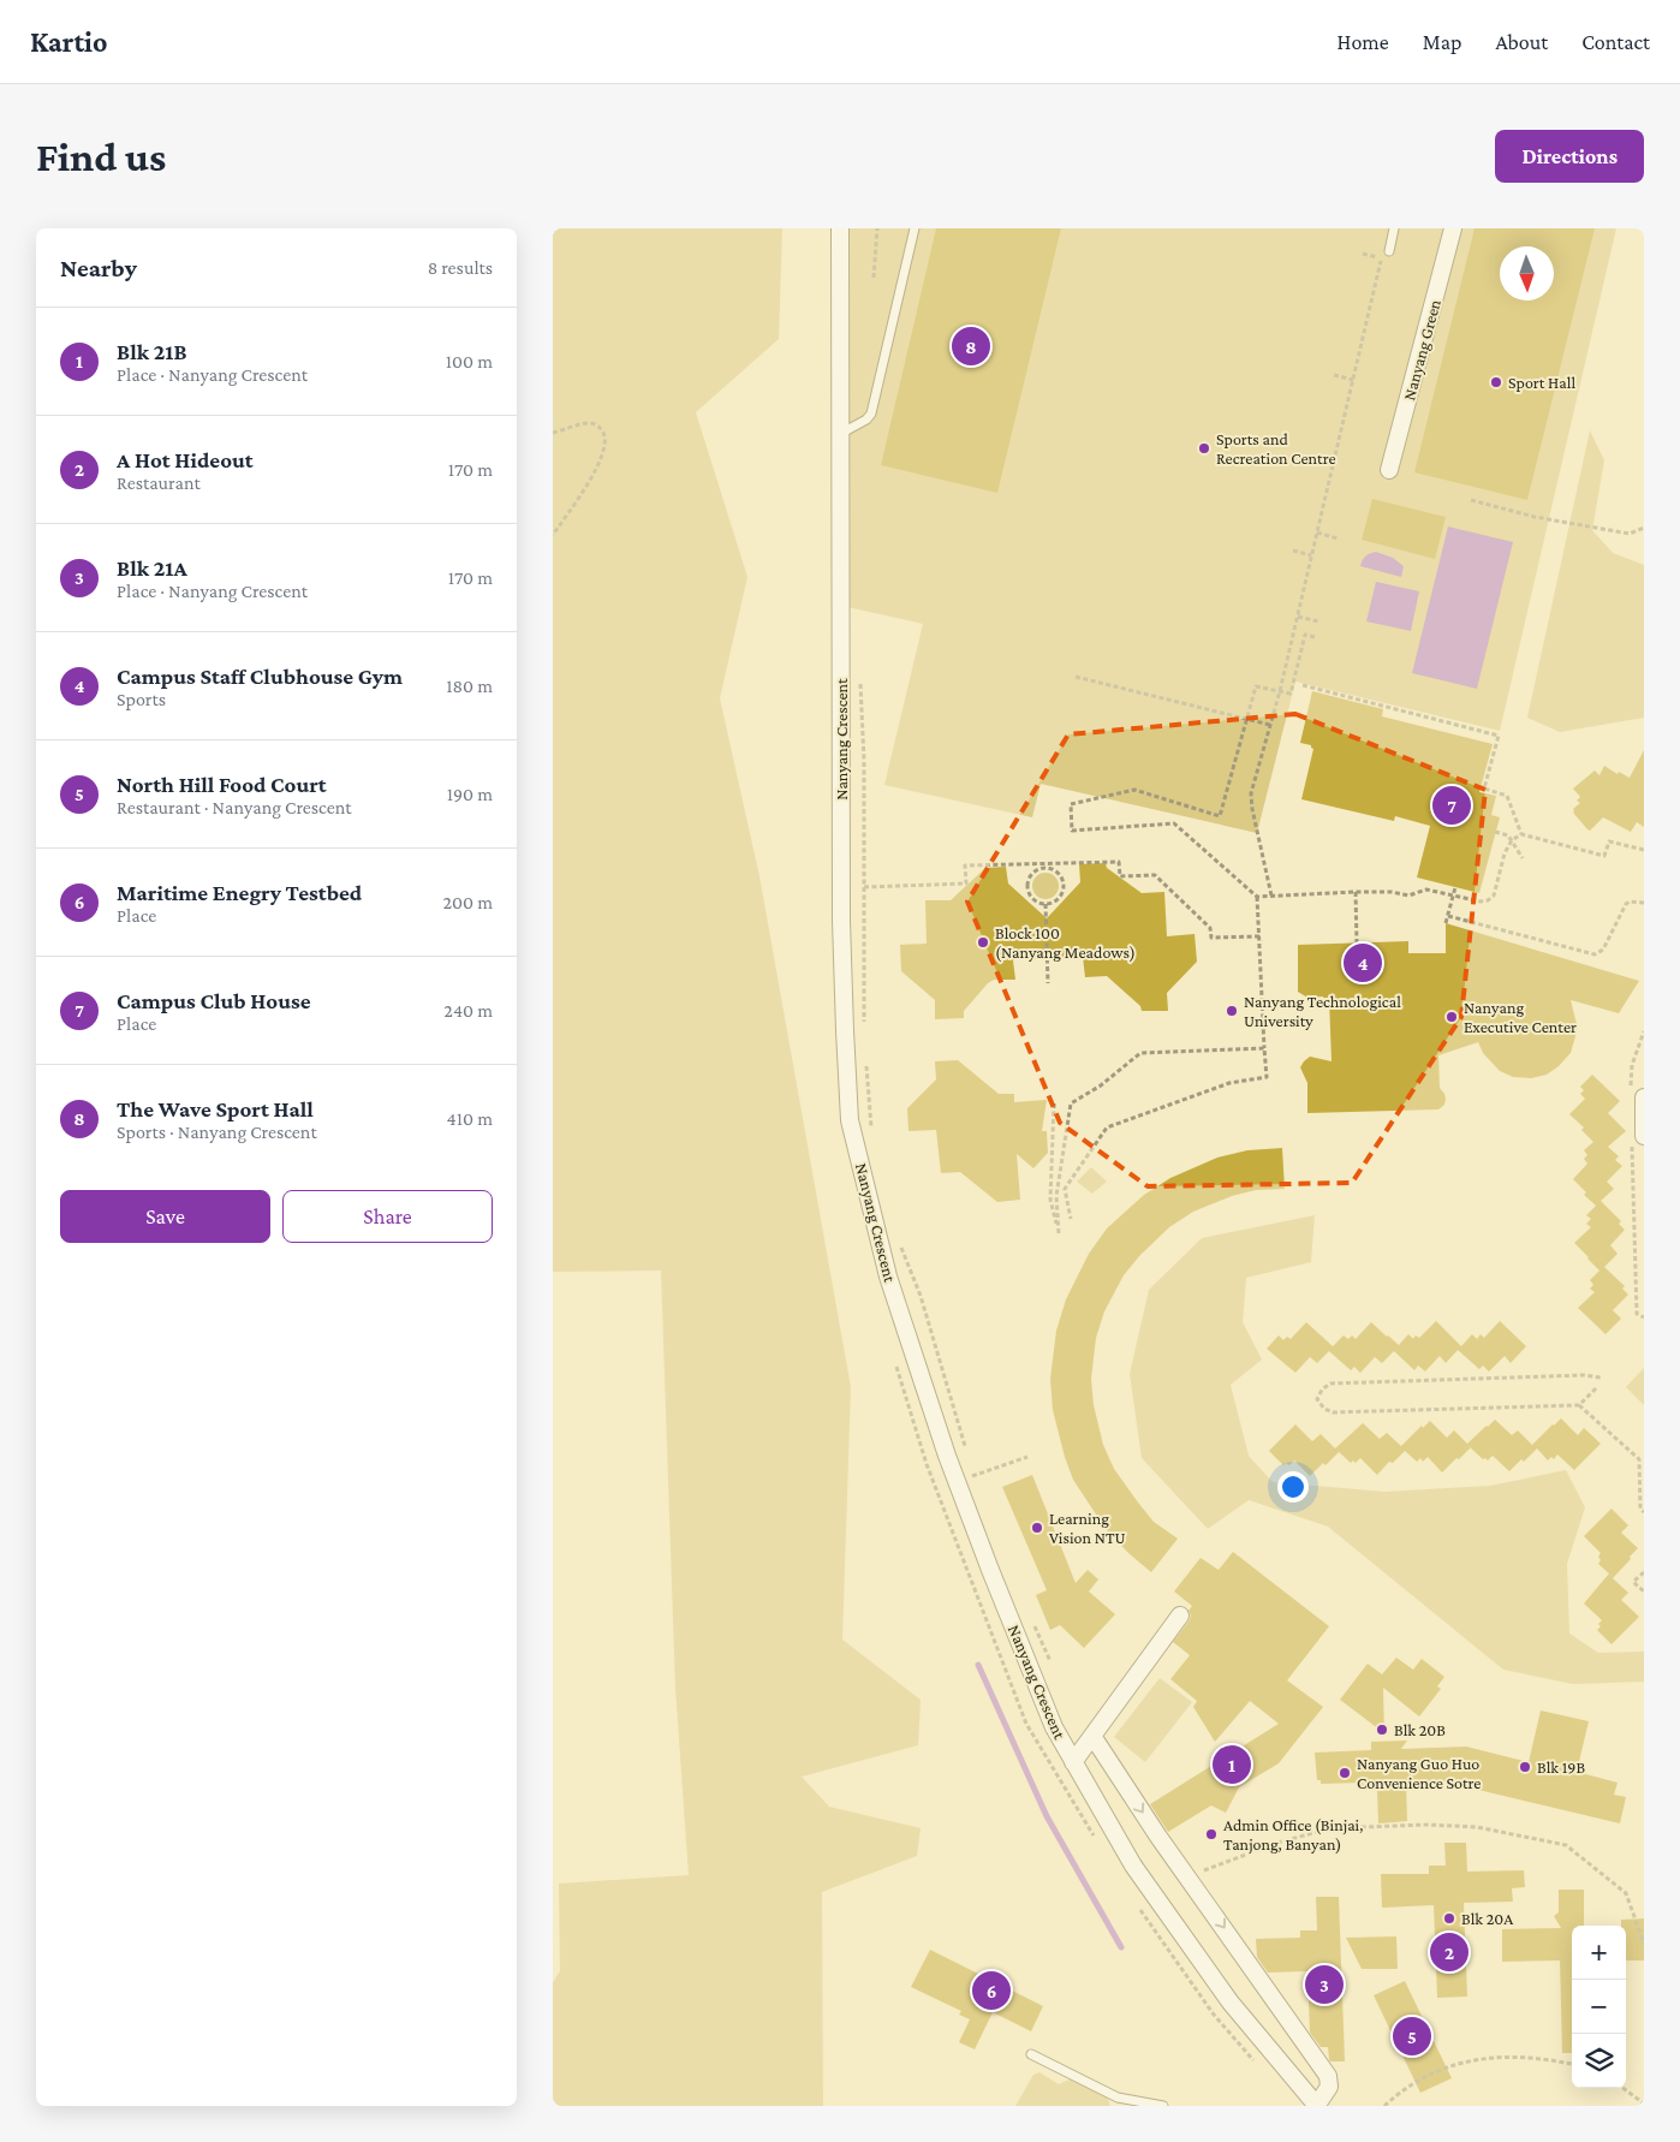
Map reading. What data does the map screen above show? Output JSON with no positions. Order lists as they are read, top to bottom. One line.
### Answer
{"streets":{"street":["Nanyang Green","Nanyang Crescent"]},"places":["Sport Hall","Sports and Recreation Centre","Block 100 (Nanyang Meadows)","Nanyang Technological University","Nanyang Executive Center","Learning Vision NTU","Blk 20B","Blk 19B","Nanyang Guo Huo Convenience Sotre","Admin Office (Binjai, Tanjong, Banyan)","Blk 20A"],"north":"bottom","page":{"header":"Kartio","nav":["Home","Map","About","Contact"],"buttons":["Directions",["Save","Share"]],"title":"Find us","heading":["Nearby","8 results"],"list":[{"mark":"1","name":"Blk 21B","note":"Place · Nanyang Crescent","value":"100 m"},{"mark":"2","name":"A Hot Hideout","note":"Restaurant","value":"170 m"},{"mark":"3","name":"Blk 21A","note":"Place · Nanyang Crescent","value":"170 m"},{"mark":"4","name":"Campus Staff Clubhouse Gym","note":"Sports","value":"180 m"},{"mark":"5","name":"North Hill Food Court","note":"Restaurant · Nanyang Crescent","value":"190 m"},{"mark":"6","name":"Maritime Enegry Testbed","note":"Place","value":"200 m"},{"mark":"7","name":"Campus Club House","note":"Place","value":"240 m"},{"mark":"8","name":"The Wave Sport Hall","note":"Sports · Nanyang Crescent","value":"410 m"}],"pins":["8","7","4","1","2","3","6","5"],"map_buttons":["+","−"]}}
